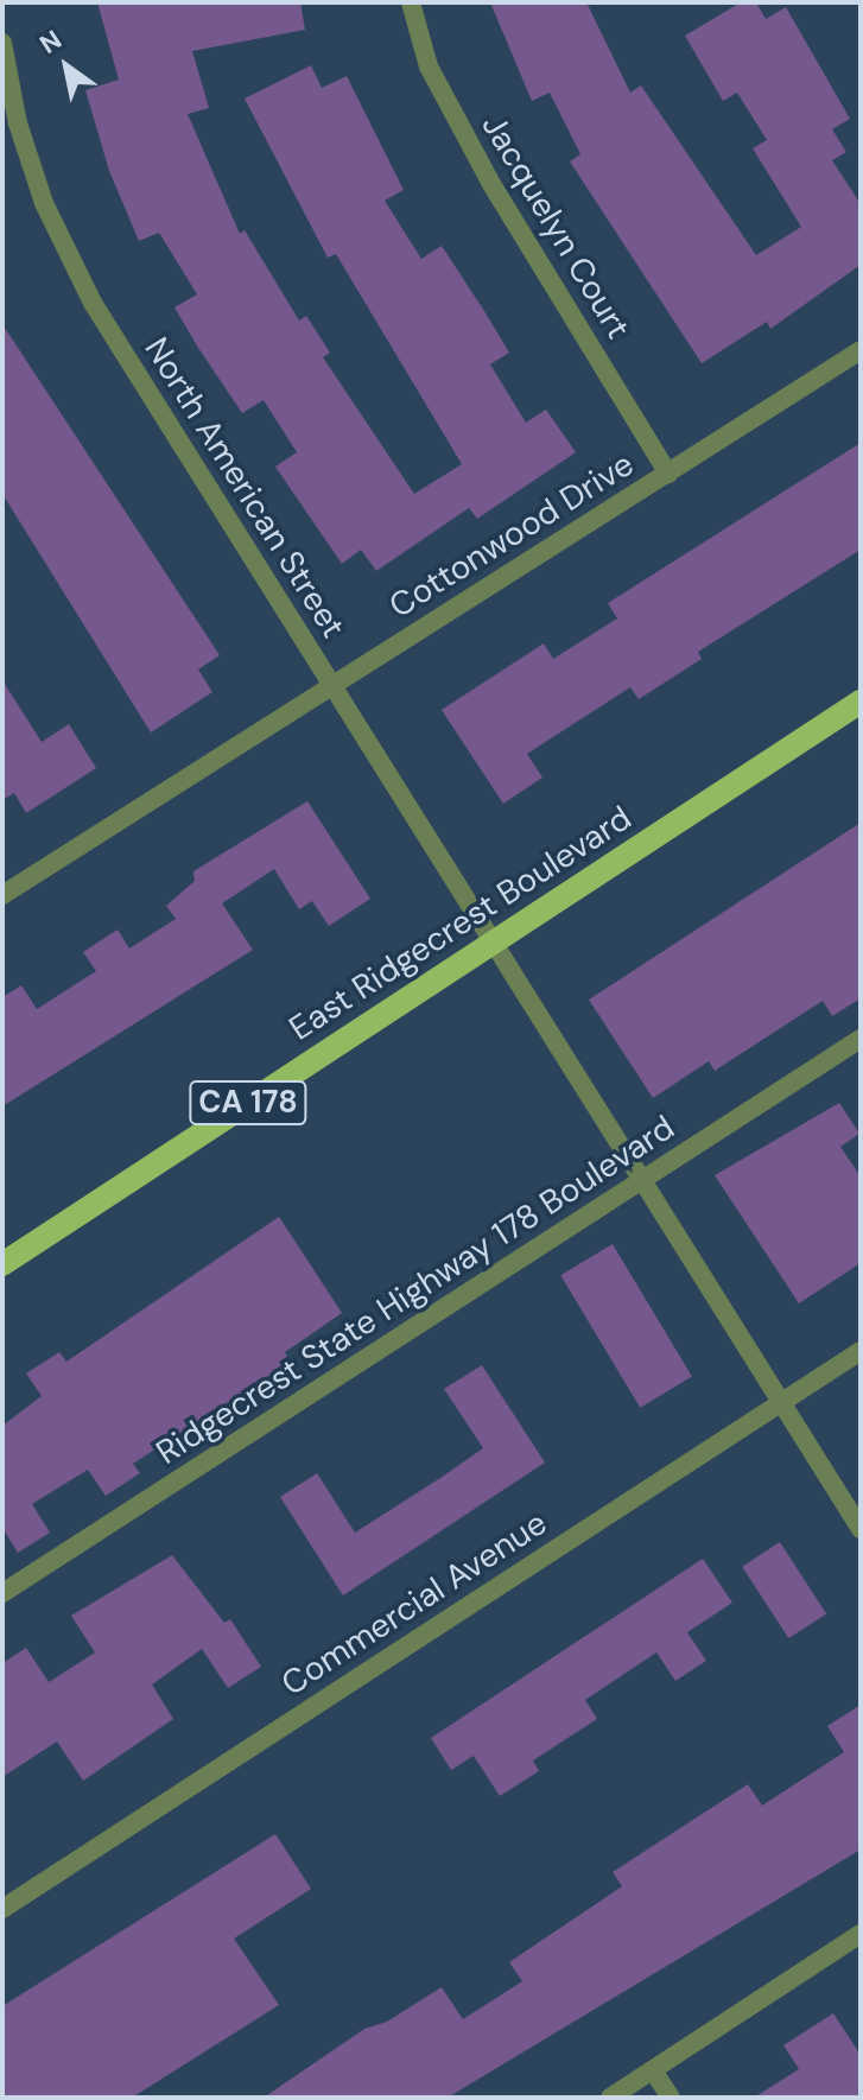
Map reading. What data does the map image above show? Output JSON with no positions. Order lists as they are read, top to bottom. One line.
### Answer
{"streets":{"main road":["East Ridgecrest Boulevard","CA 178"],"street":["Jacquelyn Court","North American Street","Cottonwood Drive","Ridgecrest State Highway 178 Boulevard","Commercial Avenue"]},"crossings":[["Jacquelyn Court","Cottonwood Drive"],["North American Street","Cottonwood Drive"],["North American Street","East Ridgecrest Boulevard"],["North American Street","Ridgecrest State Highway 178 Boulevard"],["North American Street","Commercial Avenue"]],"north":"top left"}
